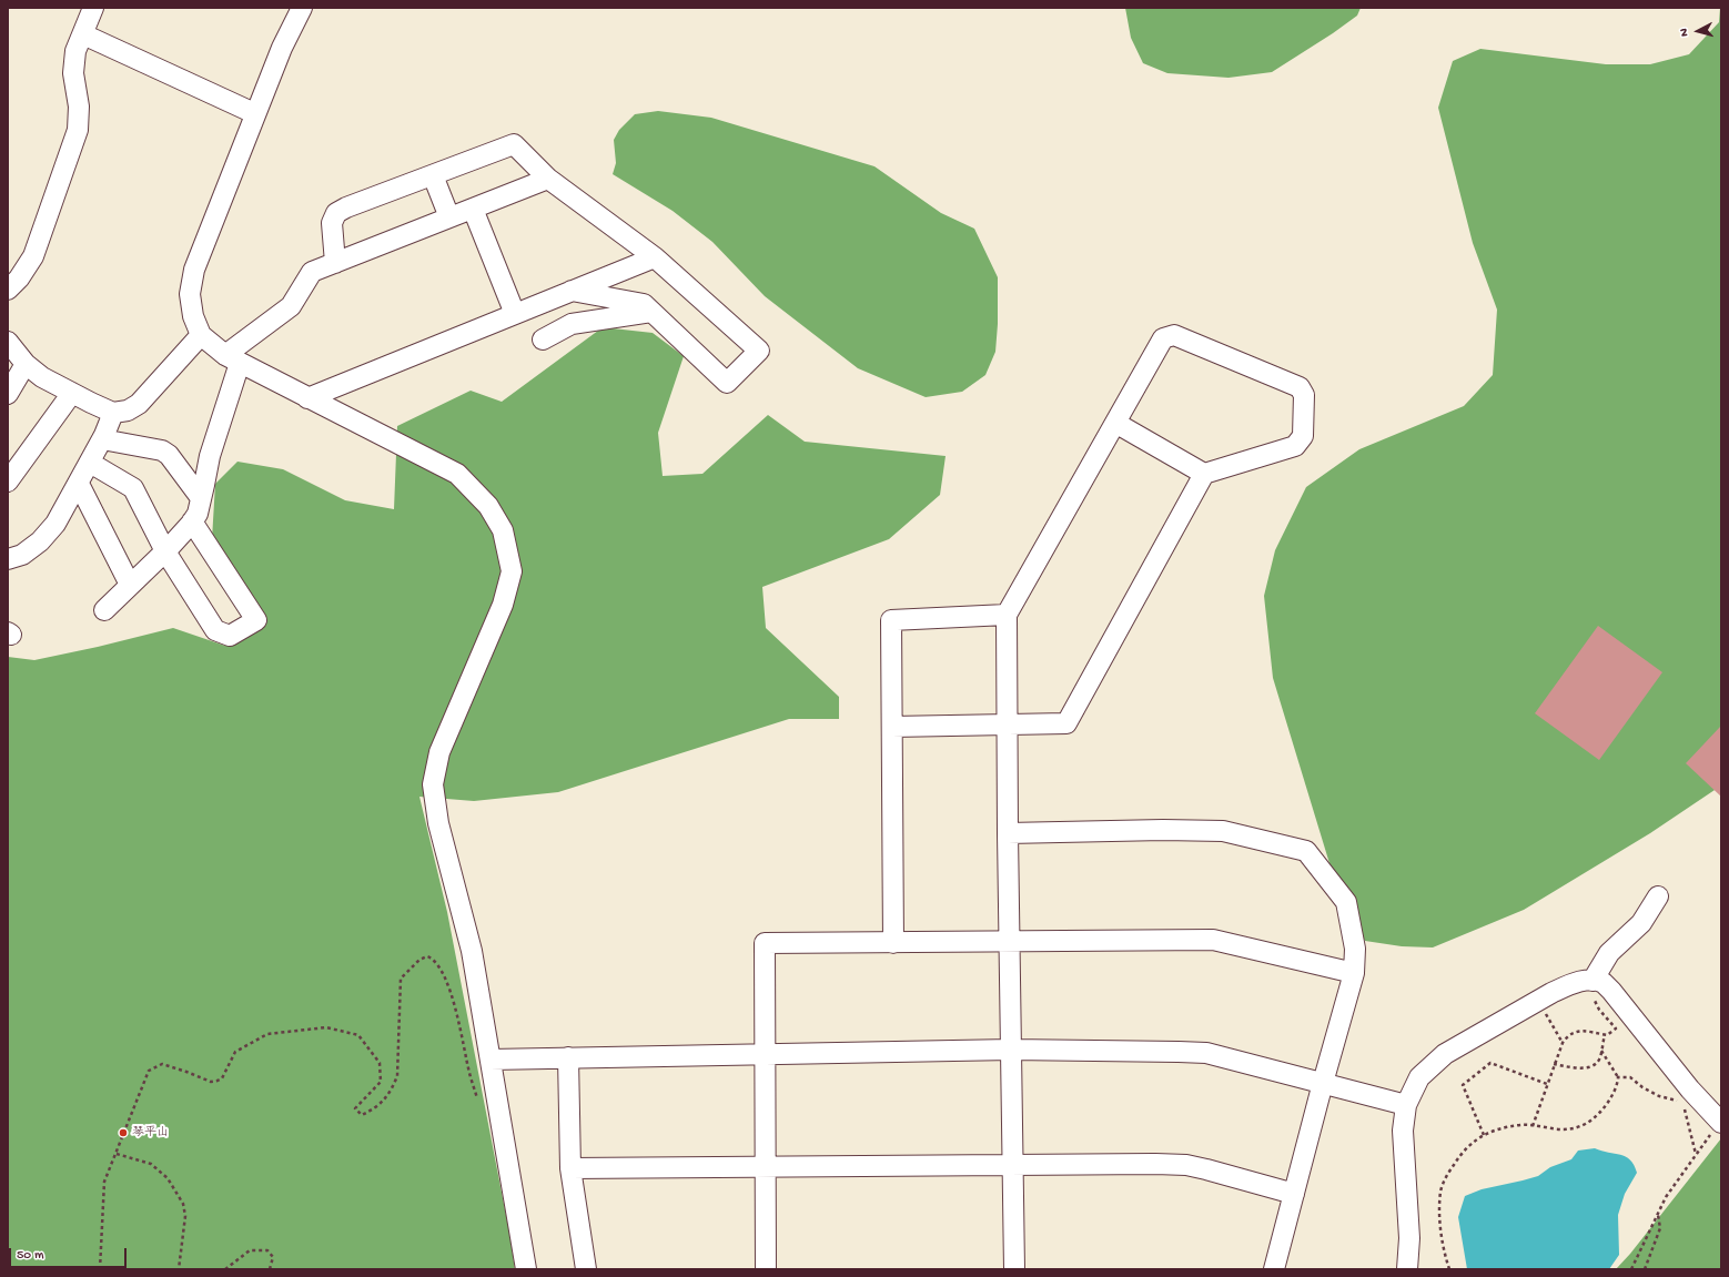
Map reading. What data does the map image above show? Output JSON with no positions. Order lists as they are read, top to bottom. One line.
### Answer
{"places":["琴平山"],"scale_bar":"50 m","north":"left"}
